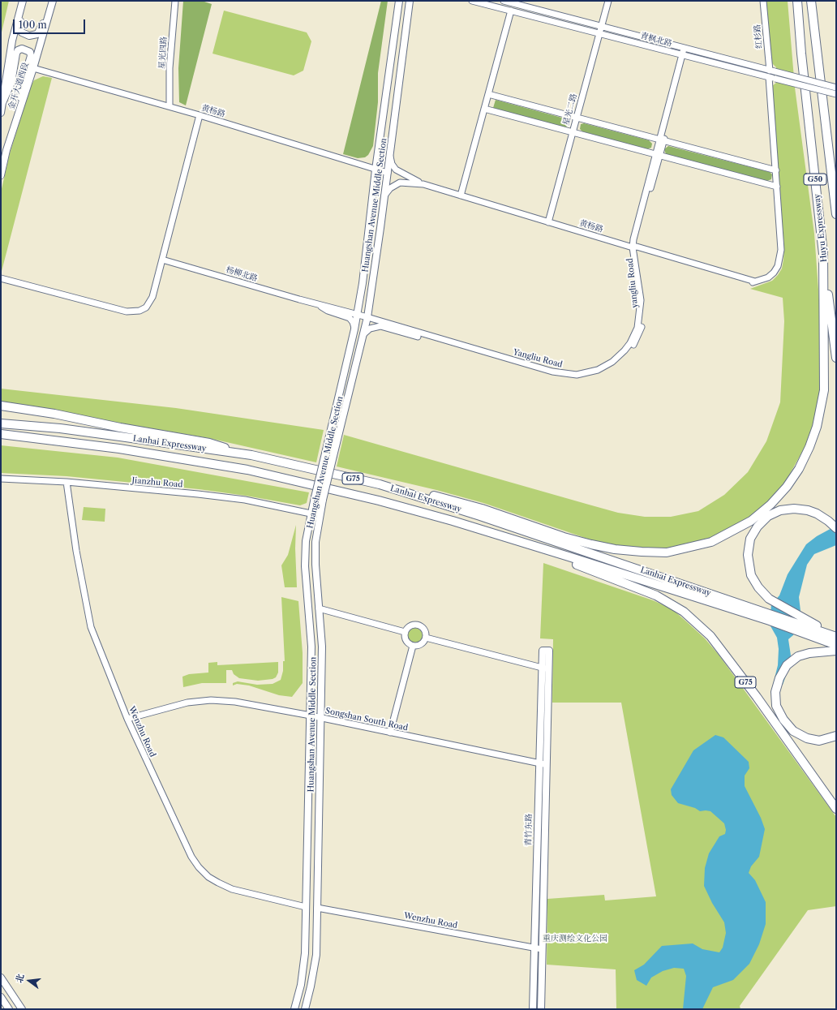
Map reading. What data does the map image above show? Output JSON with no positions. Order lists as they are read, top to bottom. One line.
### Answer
{"streets":{"highway":["G50","Huyu Expressway","Lanhai Expressway","G75"],"main road":["金开大道西段","Huangshan Avenue Middle Section","青竹东路"],"street":["红杉路","青枫北路","星光四路","星光二路","黄杨路","杨柳北路","yangliu Road","Yangliu Road","Jianzhu Road","Songshan South Road","Wenzhu Road"]},"crossings":[["红杉路","青枫北路"],["青枫北路","星光二路"],["青枫北路","yangliu Road"],["星光四路","黄杨路"],["金开大道西段","黄杨路"],["星光二路","黄杨路"],["黄杨路","Huangshan Avenue Middle Section"],["黄杨路","yangliu Road"],["黄杨路","Yangliu Road"],["Huangshan Avenue Middle Section","yangliu Road"],["Huangshan Avenue Middle Section","Yangliu Road"],["Huangshan Avenue Middle Section","Jianzhu Road"],["Huangshan Avenue Middle Section","Songshan South Road"],["Huangshan Avenue Middle Section","Wenzhu Road"],["杨柳北路","Yangliu Road"],["yangliu Road","Yangliu Road"],["Lanhai Expressway","G75"],["Jianzhu Road","Wenzhu Road"],["Songshan South Road","Wenzhu Road"],["Songshan South Road","青竹东路"],["Wenzhu Road","青竹东路"]],"parks":["重庆测绘文化公园"],"scale_bar":"100 m","north":"left"}
